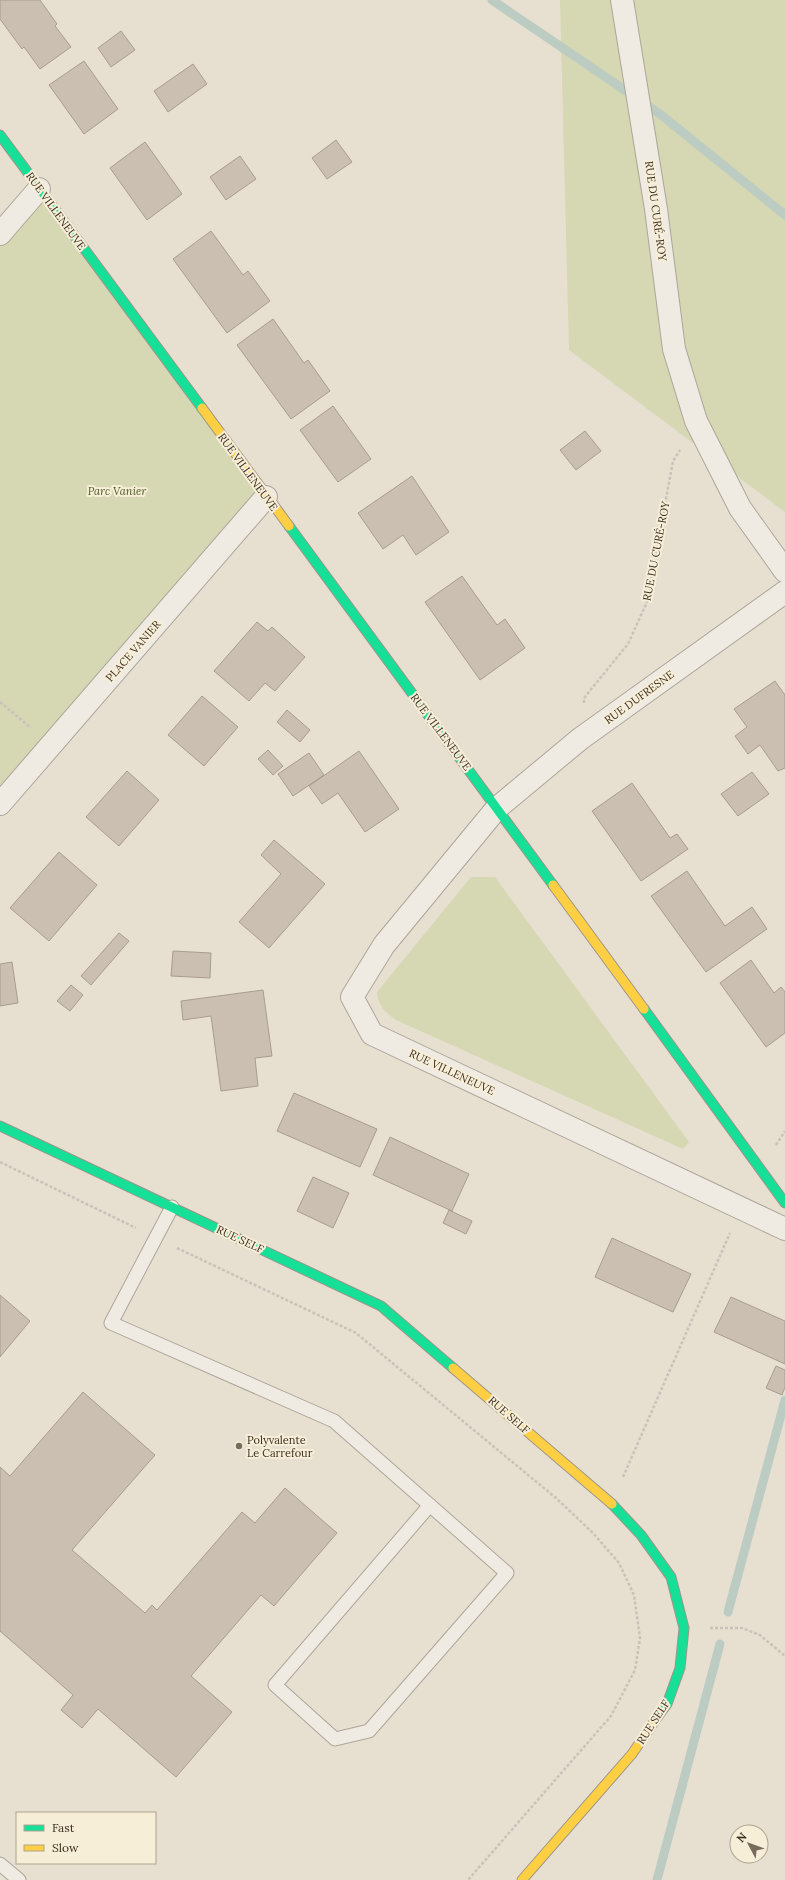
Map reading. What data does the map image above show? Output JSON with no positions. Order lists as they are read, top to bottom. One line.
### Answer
{"streets":{"street":["RUE VILLENEUVE","RUE DU CURÉ-ROY","PLACE VANIER","RUE DUFRESNE","RUE SELF"]},"crossings":[["RUE VILLENEUVE","PLACE VANIER"],["RUE VILLENEUVE","RUE DUFRESNE"],["RUE DU CURÉ-ROY","RUE DUFRESNE"]],"parks":["Parc Vanier"],"places":["Polyvalente Le Carrefour"],"legend":["Fast","Slow"],"north":"top left"}
